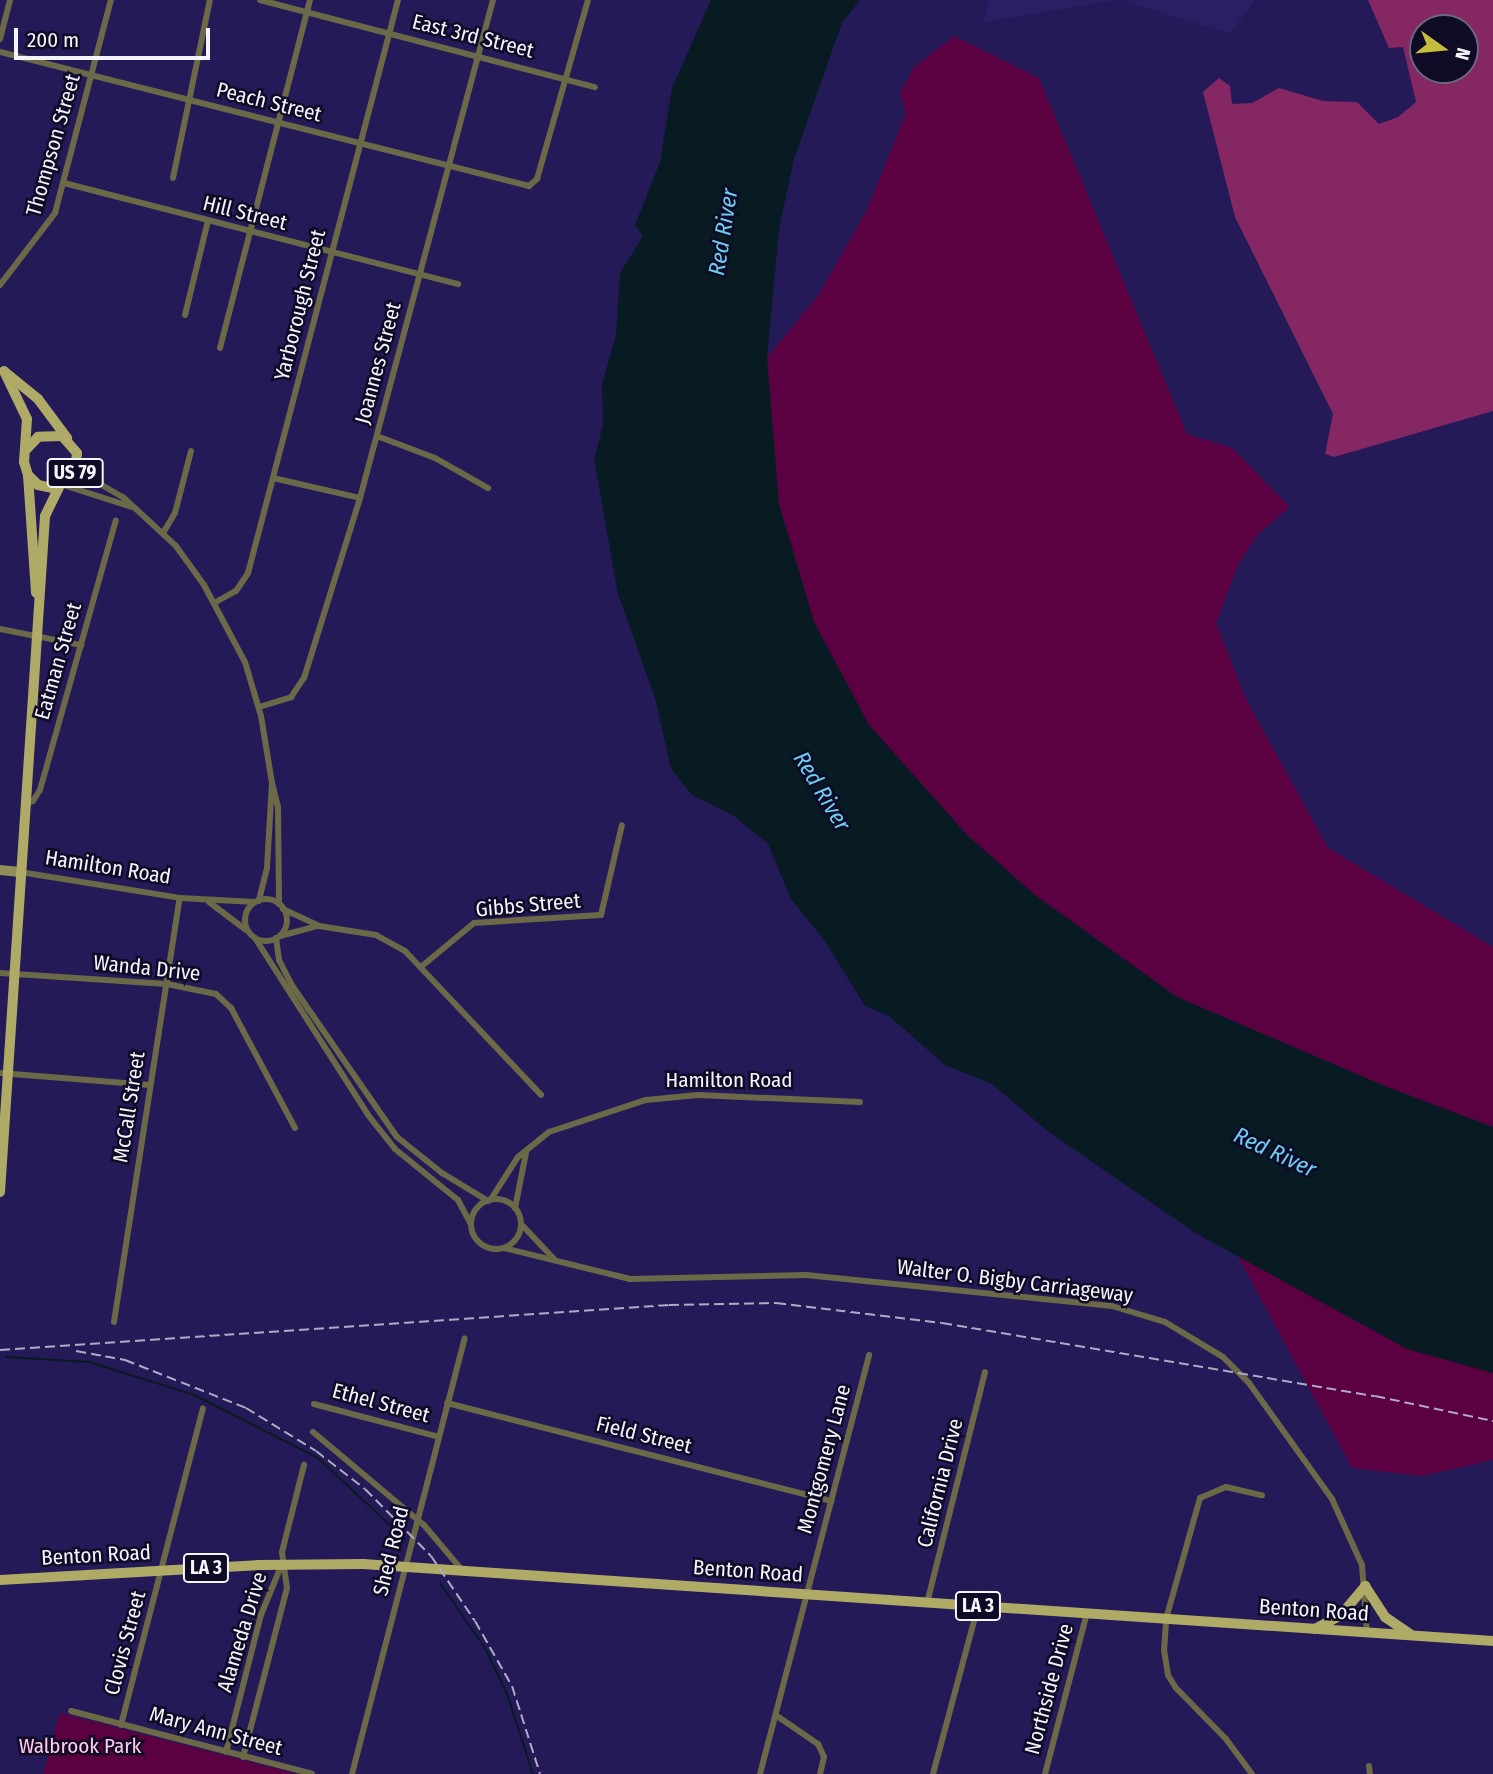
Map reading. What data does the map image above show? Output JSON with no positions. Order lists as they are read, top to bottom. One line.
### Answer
{"streets":{"main road":["US 79","Benton Road","LA 3"],"street":["East 3rd Street","Peach Street","Thompson Street","Hill Street","Yarborough Street","Joannes Street","Eatman Street","Hamilton Road","Gibbs Street","Wanda Drive","McCall Street","Walter O. Bigby Carriageway","Ethel Street","Field Street","Montgomery Lane","California Drive","Shed Road","Alameda Drive","Clovis Street","Northside Drive","Mary Ann Street"]},"crossings":[["East 3rd Street","Peach Street"],["East 3rd Street","Yarborough Street"],["East 3rd Street","Joannes Street"],["Peach Street","Thompson Street"],["Peach Street","Yarborough Street"],["Peach Street","Joannes Street"],["Thompson Street","Hill Street"],["Hill Street","Yarborough Street"],["Hill Street","Joannes Street"],["US 79","Eatman Street"],["US 79","Hamilton Road"],["US 79","Wanda Drive"],["Hamilton Road","McCall Street"],["Hamilton Road","Walter O. Bigby Carriageway"],["Wanda Drive","McCall Street"],["Walter O. Bigby Carriageway","Benton Road"],["Ethel Street","Shed Road"],["Field Street","Montgomery Lane"],["Field Street","Shed Road"],["Montgomery Lane","Benton Road"],["California Drive","Benton Road"],["Shed Road","Benton Road"],["Benton Road","Alameda Drive"],["Benton Road","Clovis Street"],["Benton Road","Northside Drive"],["Alameda Drive","Mary Ann Street"],["Clovis Street","Mary Ann Street"]],"water":["Red River"],"parks":["Walbrook Park"],"scale_bar":"200 m","north":"right"}
